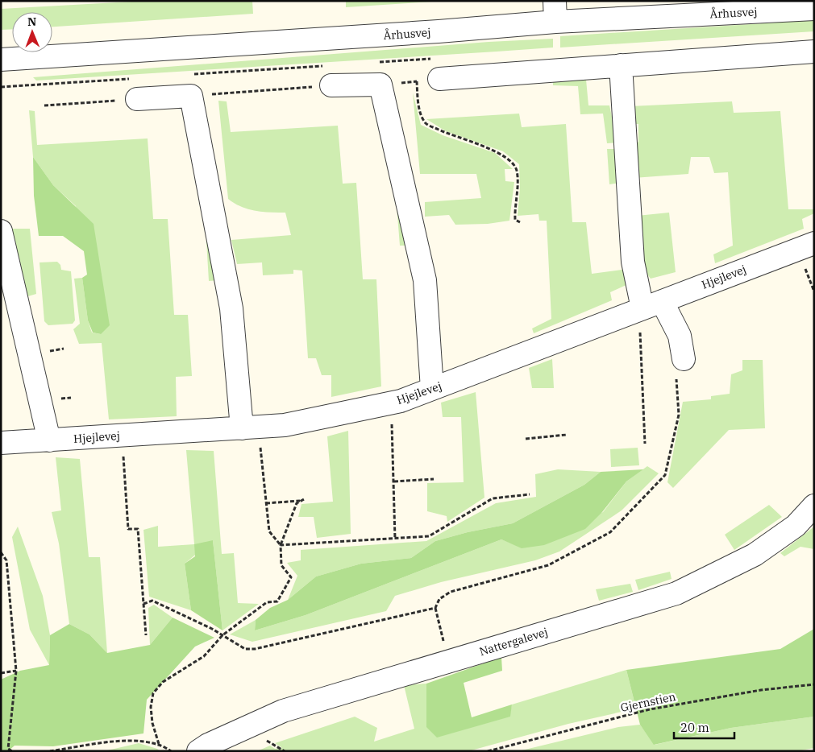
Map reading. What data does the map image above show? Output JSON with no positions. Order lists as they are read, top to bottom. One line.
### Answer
{"streets":{"street":["Århusvej","Hjejlevej","Nattergalevej"],"path":["Gjernstien"]},"scale_bar":"20 m","north":"top"}
